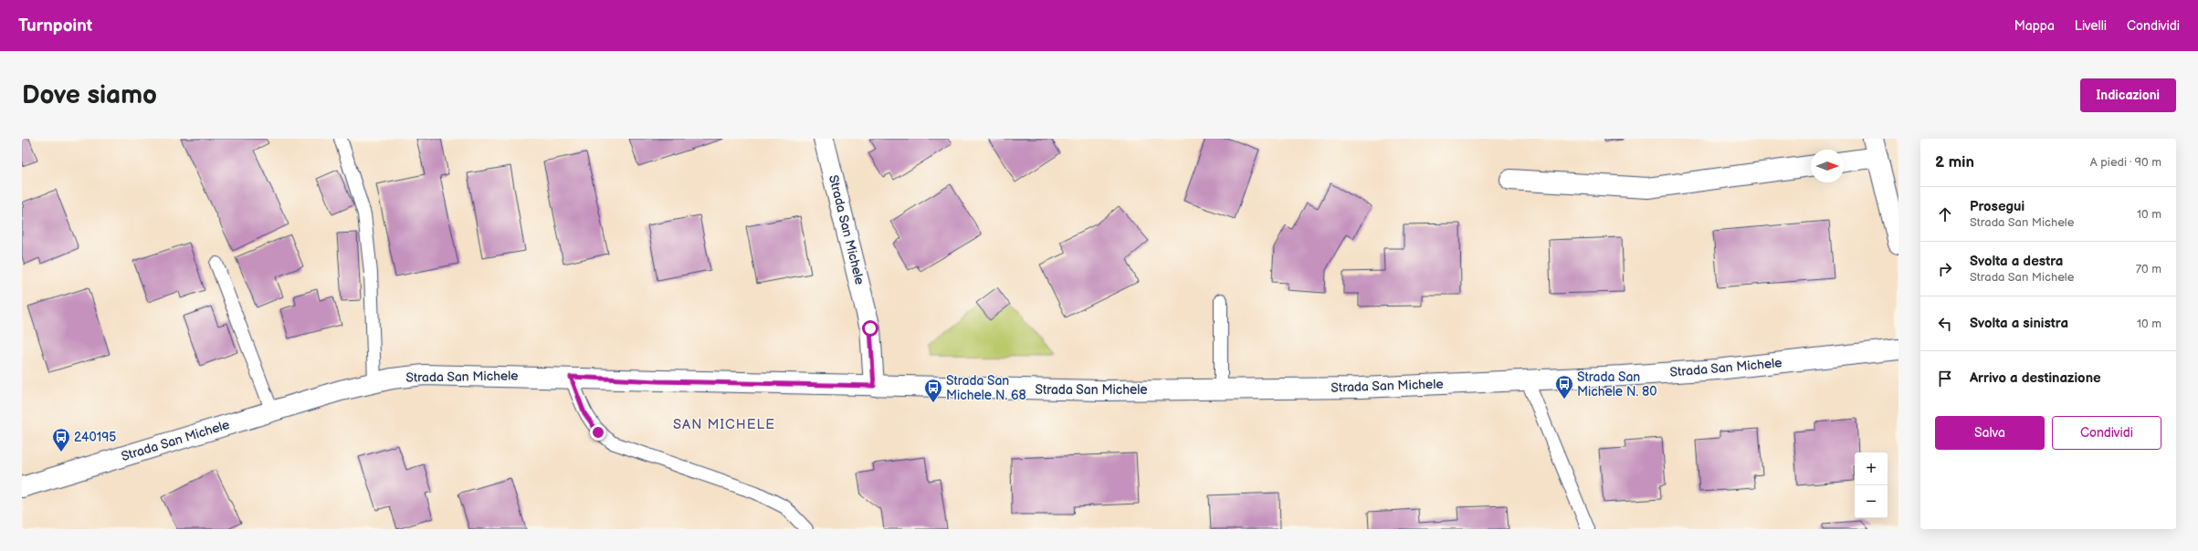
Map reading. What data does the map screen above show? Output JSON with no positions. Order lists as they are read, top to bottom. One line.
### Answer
{"streets":{"street":["Strada San Michele"]},"districts":["SAN MICHELE"],"places":{"bus stop":["Strada San Michele N. 80","Strada San Michele N. 68","240195"]},"north":"right","page":{"header":"Turnpoint","nav":["Mappa","Livelli","Condividi"],"buttons":["Indicazioni",["Salva","Condividi"]],"title":"Dove siamo","heading":["2 min","A piedi · 90 m"],"list":[["Prosegui","Strada San Michele","10 m"],["Svolta a destra","Strada San Michele","70 m"],["Svolta a sinistra","10 m"],"Arrivo a destinazione"],"map_buttons":["+","−"]}}
